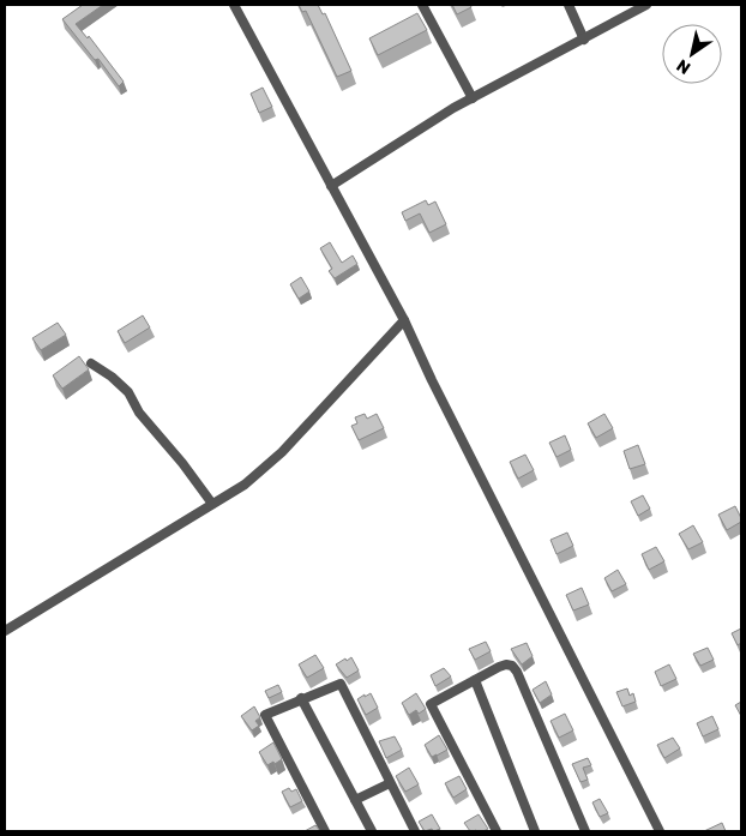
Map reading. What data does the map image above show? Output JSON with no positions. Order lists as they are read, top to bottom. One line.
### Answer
{"north":"bottom left"}
